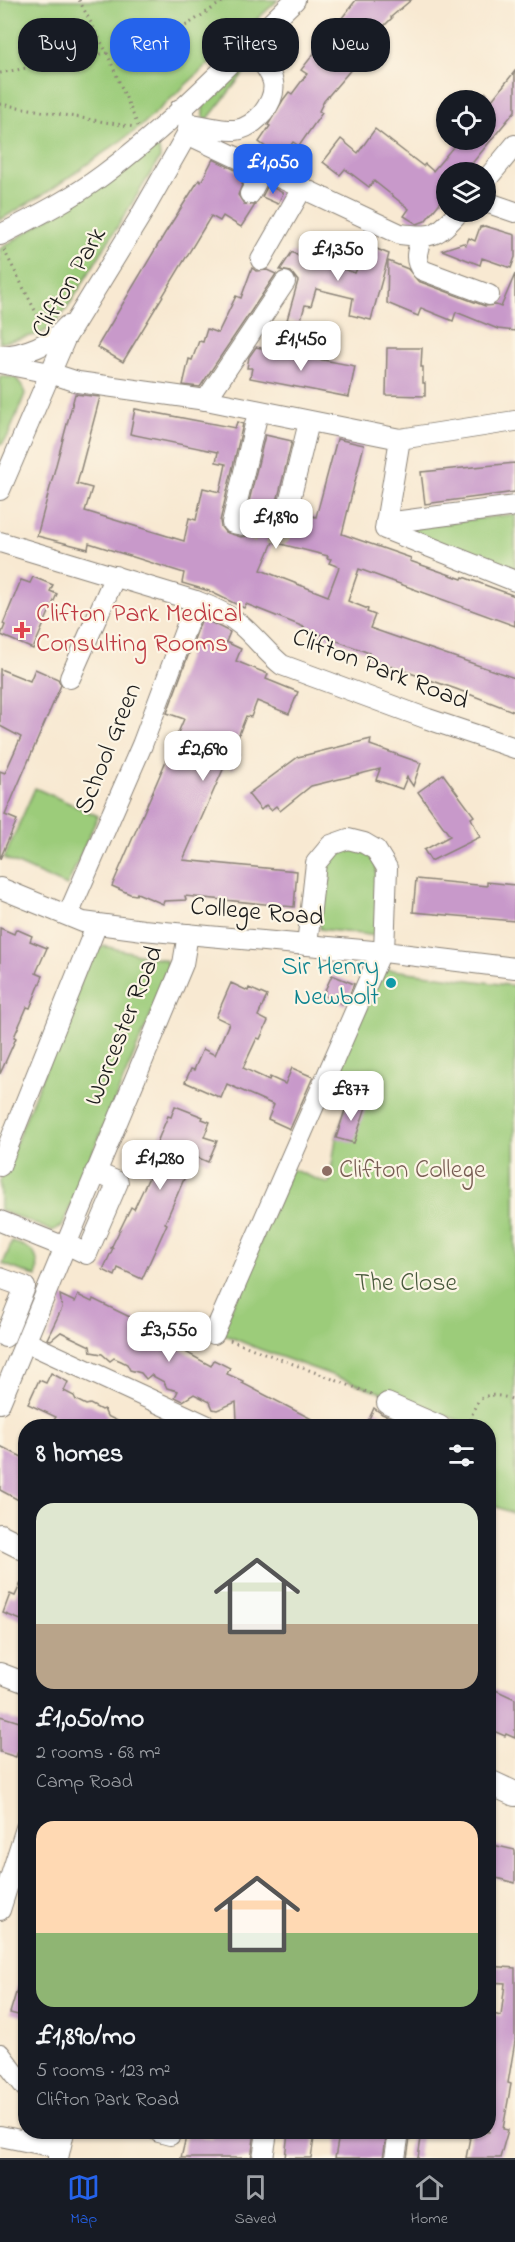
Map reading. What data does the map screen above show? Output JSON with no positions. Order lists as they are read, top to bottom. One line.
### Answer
{"streets":{"street":["Clifton Park","Clifton Park Road","School Green","College Road","Worcester Road"]},"crossings":[["Clifton Park Road","School Green"],["School Green","College Road"],["College Road","Worcester Road"]],"parks":["The Close"],"places":{"health":["Clifton Park Medical Consulting Rooms"],"other":["Sir Henry Newbolt","Clifton College"]},"page":{"chip":["Buy","Rent","Filters","New"],"price":["£1,050","£1,350","£1,450","£1,890","£2,690","£877","£1,280","£3,550"],"heading":"8 homes","list":[{"name":"£1,050/mo","note":"2 rooms · 68 m² · Camp Road"},{"name":"£1,890/mo","note":"5 rooms · 123 m² · Clifton Park Road"}],"tabs":["Map","Saved","Home"]}}
